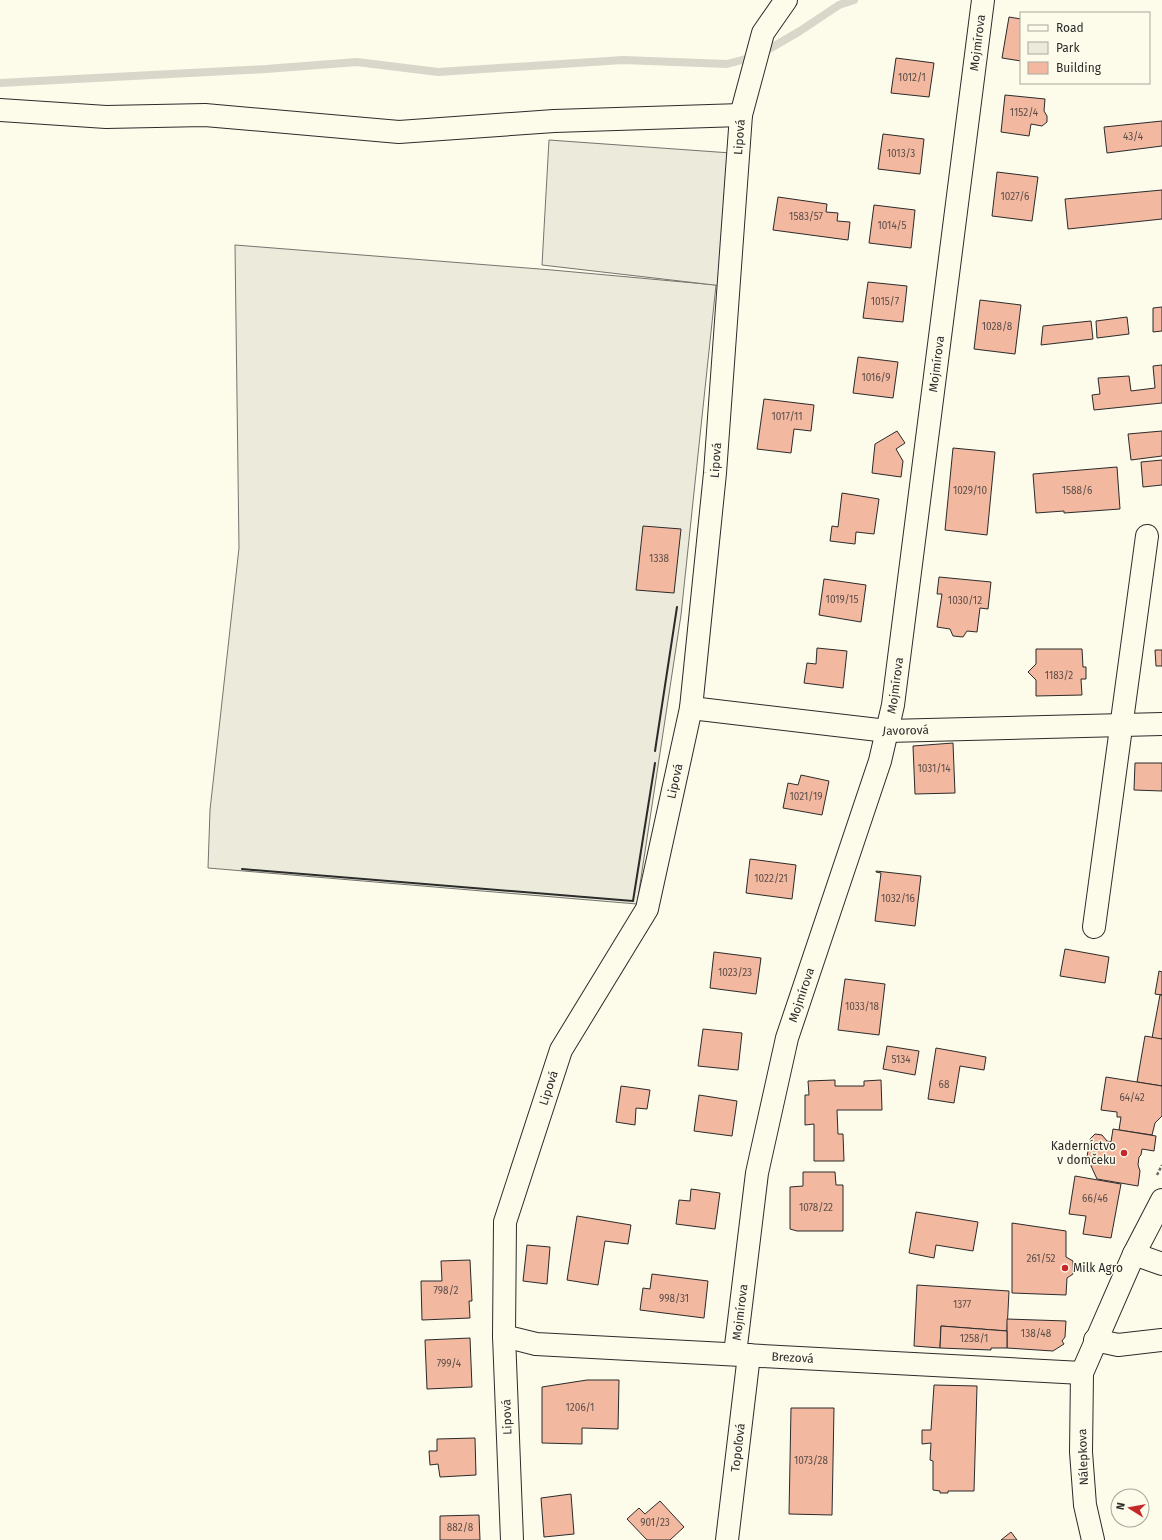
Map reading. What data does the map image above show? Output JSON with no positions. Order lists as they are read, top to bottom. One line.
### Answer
{"streets":{"street":["Mojmírova","Lipová","Javorová","Brezová","Topoľová","Nálepkova"]},"crossings":[["Mojmírova","Javorová"],["Mojmírova","Brezová"],["Mojmírova","Topoľová"],["Lipová","Javorová"],["Lipová","Brezová"],["Brezová","Topoľová"],["Brezová","Nálepkova"]],"places":["Kaderníctvo v domčeku","Milk Agro"],"house_numbers":["1012/1","1152/4","43/4","1013/3","1027/6","1583/57","1014/5","1015/7","1028/8","1016/9","1017/11","1029/10","1588/6","1338","1019/15","1030/12","1183/2","1031/14","1021/19","1022/21","1032/16","1023/23","1033/18","5134","68","64/42","66/46","1078/22","261/52","798/2","998/31","1377","138/48","1258/1","799/4","1206/1","1073/28","901/23","882/8"],"legend":["Road","Park","Building"],"north":"left"}
